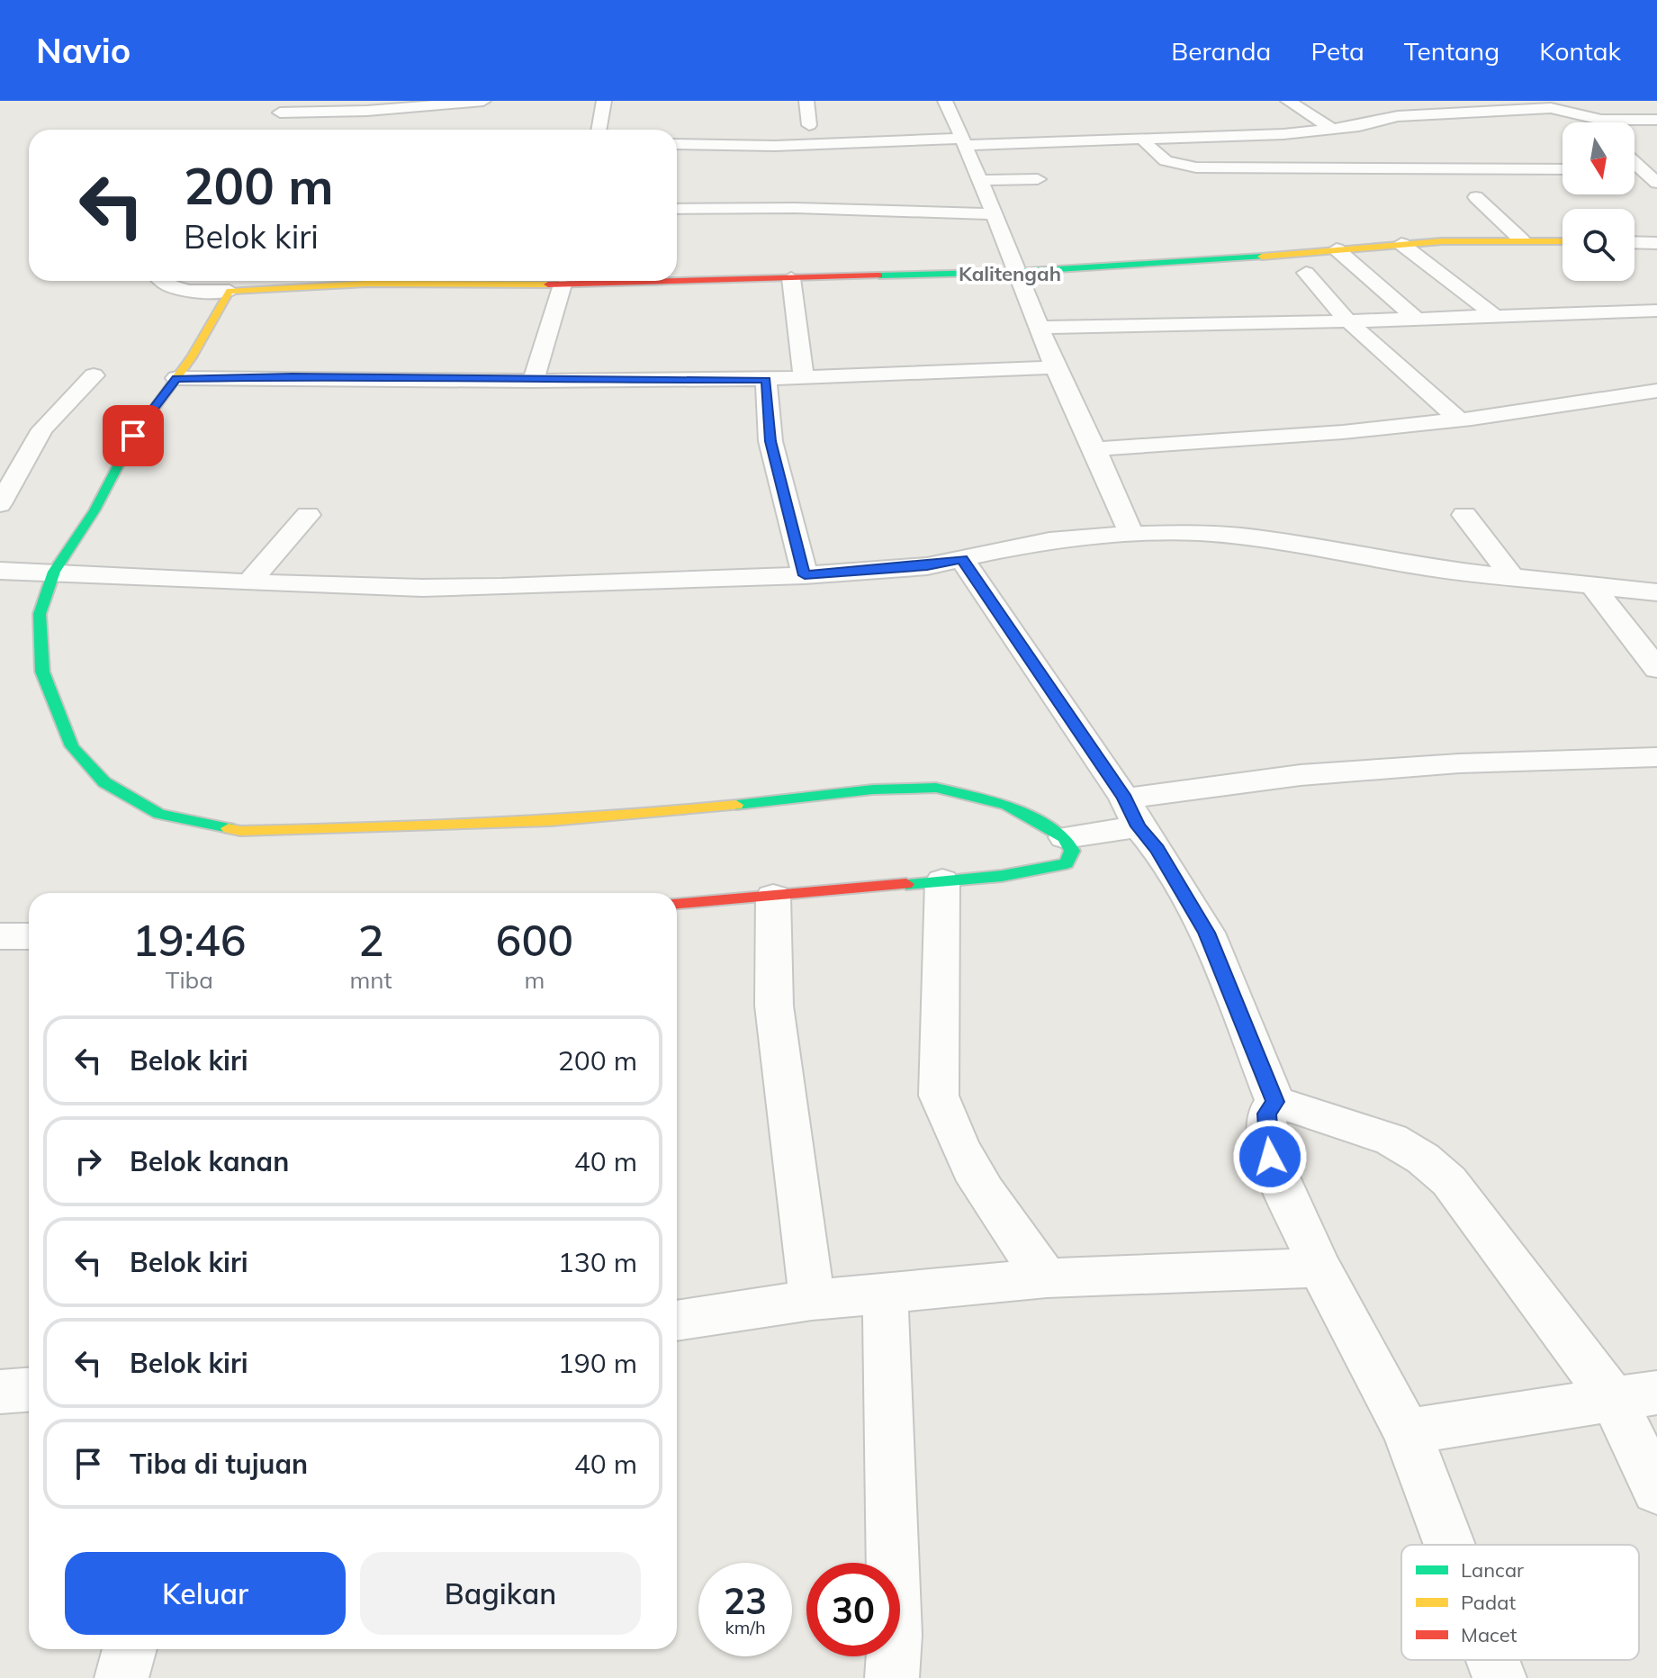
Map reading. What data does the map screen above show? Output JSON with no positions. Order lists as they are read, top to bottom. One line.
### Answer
{"districts":["Kalitengah"],"legend":["Lancar","Padat","Macet"],"north":"bottom","page":{"header":"Navio","nav":["Beranda","Peta","Tentang","Kontak"],"turn":["200 m","Belok kiri"],"eta":["19:46","Tiba","2","mnt","600","m"],"list":[{"name":"Belok kiri","value":"200 m"},{"name":"Belok kanan","value":"40 m"},{"name":"Belok kiri","value":"130 m"},{"name":"Belok kiri","value":"190 m"},{"name":"Tiba di tujuan","value":"40 m"}],"buttons":["Keluar","Bagikan"],"speed":"23 km/h","limit":"30"}}
